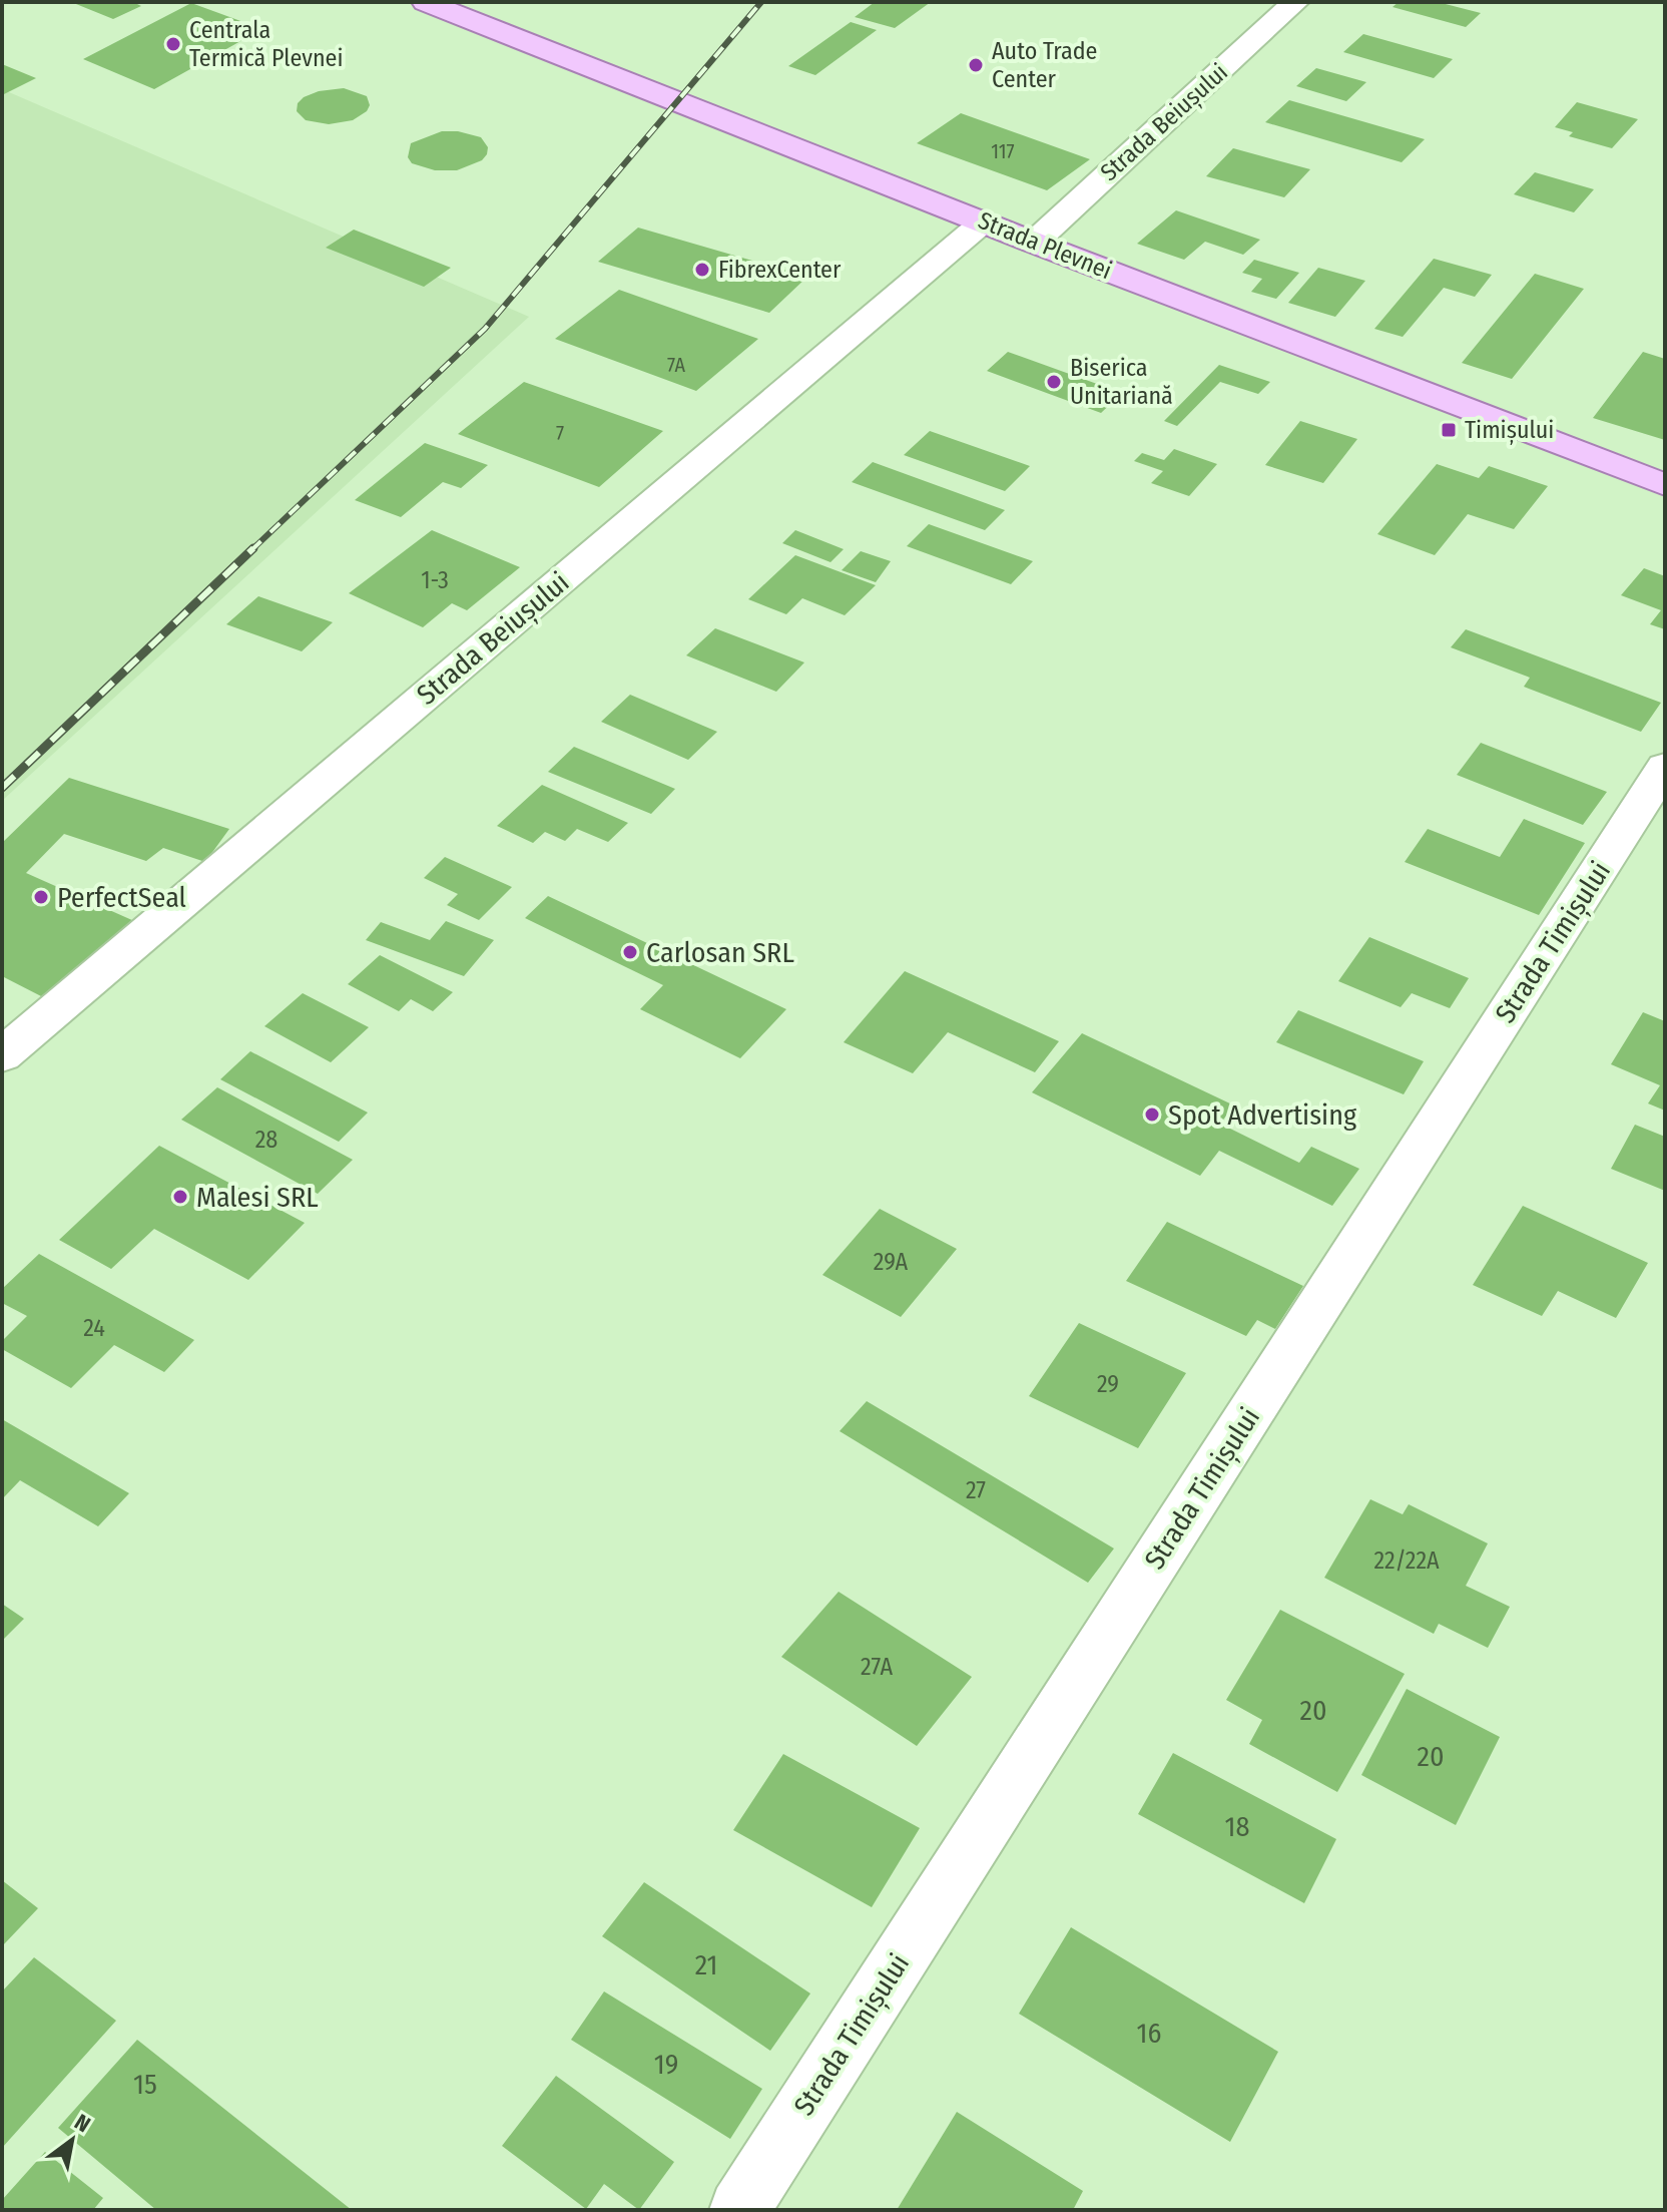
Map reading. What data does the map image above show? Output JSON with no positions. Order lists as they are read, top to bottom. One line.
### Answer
{"streets":{"main road":["Strada Plevnei"],"street":["Strada Beiușului","Strada Timișului"]},"crossings":[["Strada Beiușului","Strada Plevnei"]],"places":{"other":["Centrala Termică Plevnei","Auto Trade Center","FibrexCenter","Biserica Unitariană","PerfectSeal","Carlosan SRL","Spot Advertising","Malesi SRL"],"transit":["Timișului"]},"house_numbers":["117","7A","7","1-3","28","29A","24","29","27","22/22A","27A","20","20","18","21","16","19","15"],"north":"top right"}
